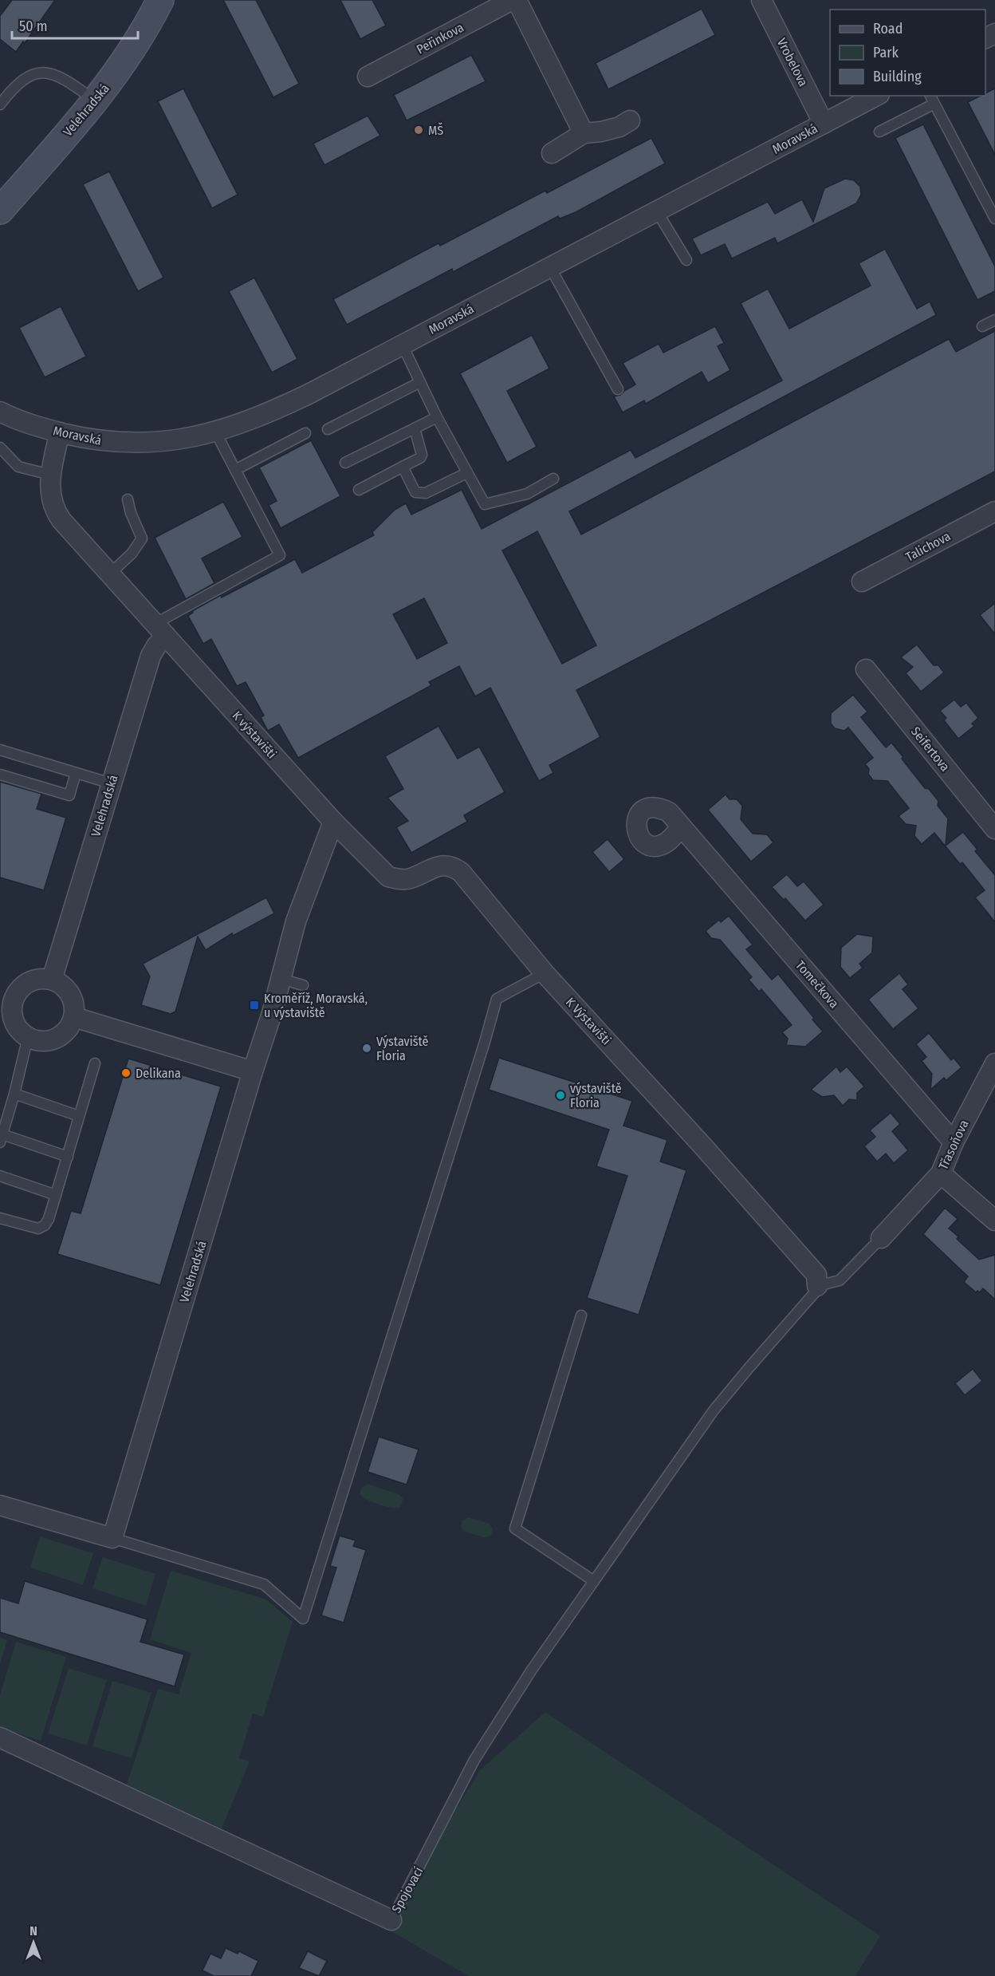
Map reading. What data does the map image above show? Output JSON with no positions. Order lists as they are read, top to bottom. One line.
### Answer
{"streets":{"main road":["Velehradská"],"street":["Peřinkova","Vrobelova","Moravská","Talichova","K výstavišti","Seifertova","Tomečkova","K Výstavišti","Třasoňova"],"lane":["Spojovací"]},"crossings":[["Vrobelova","Moravská"],["Velehradská","K výstavišti"],["Moravská","K výstavišti"],["K výstavišti","K Výstavišti"],["Tomečkova","Třasoňova"],["K Výstavišti","Spojovací"]],"places":{"other":["MŠ","Výstaviště Floria","Delikana","výstaviště Floria"],"transit":["Kroměříž, Moravská, u výstaviště"]},"legend":["Road","Park","Building"],"scale_bar":"50 m","north":"top"}
